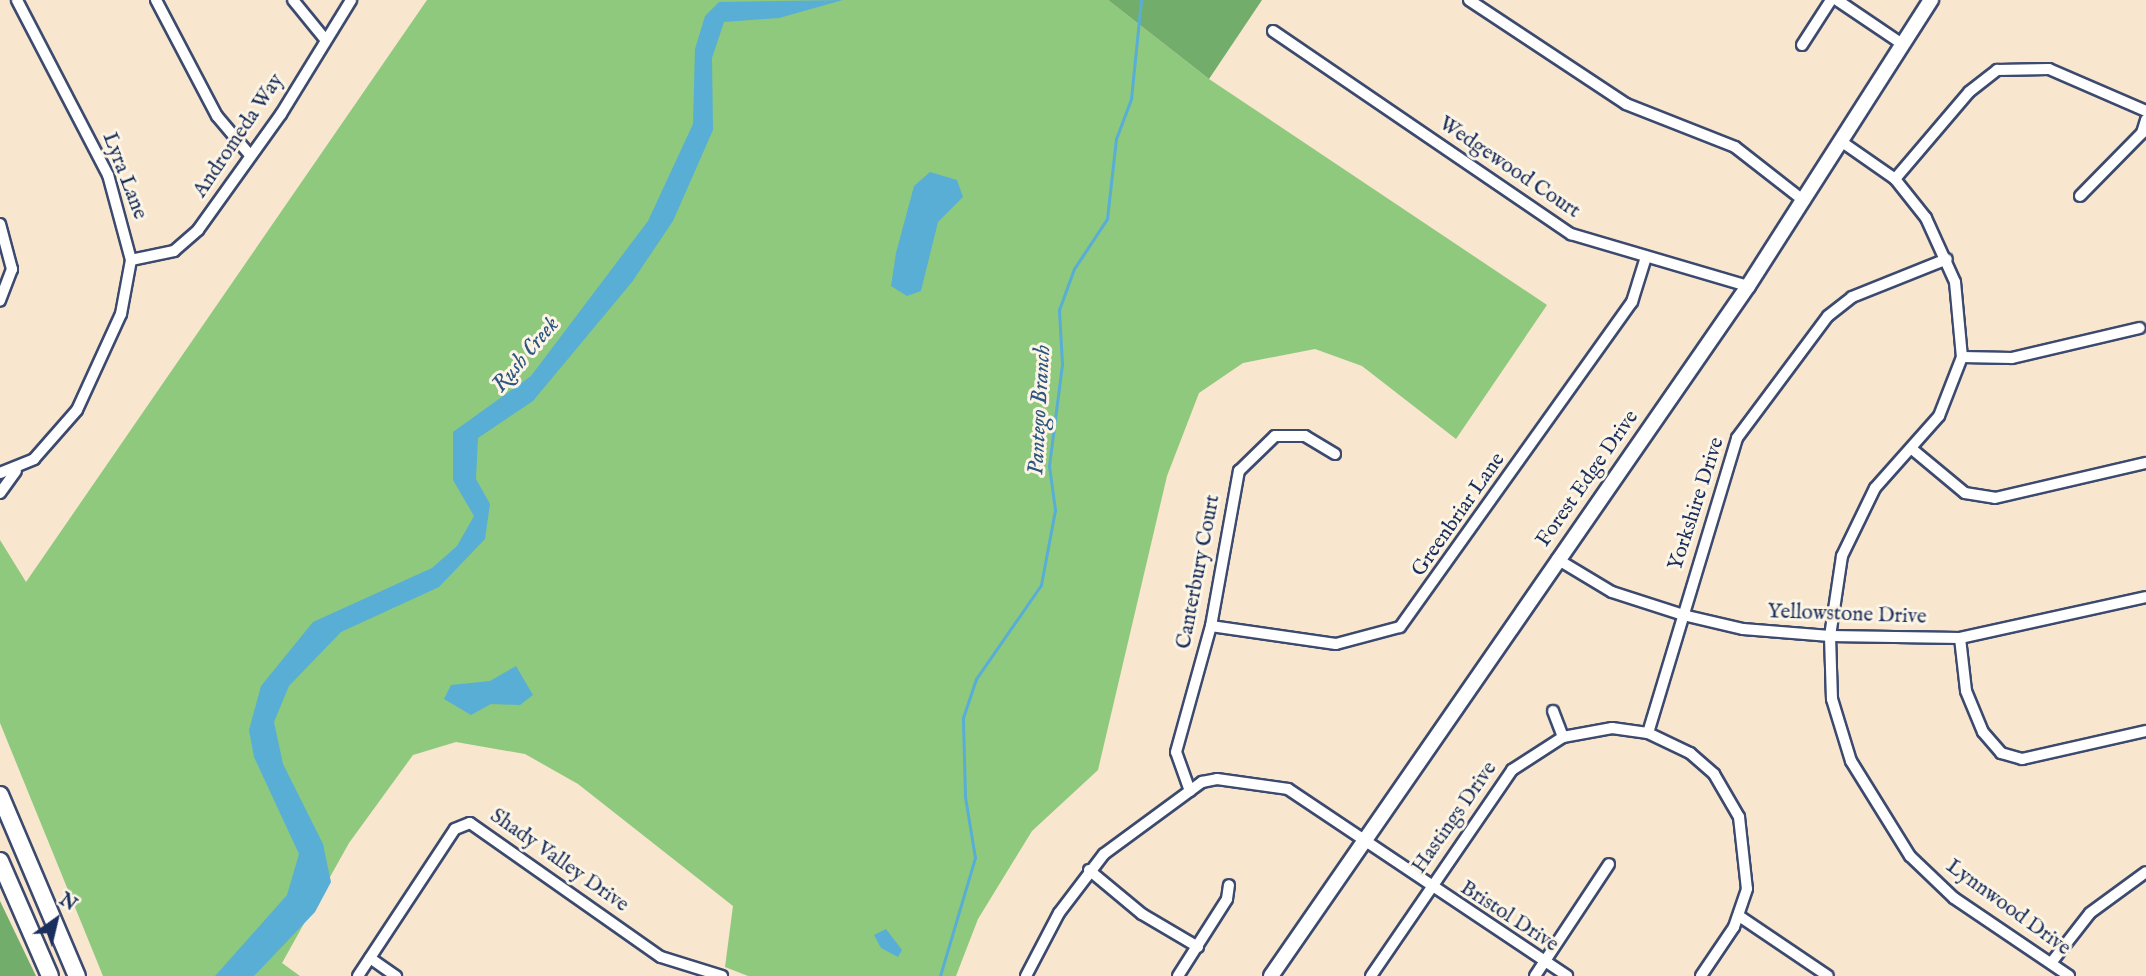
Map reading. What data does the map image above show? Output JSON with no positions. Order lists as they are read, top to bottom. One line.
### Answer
{"streets":{"street":["Andromeda Way","Wedgewood Court","Lyra Lane","Forest Edge Drive","Yorkshire Drive","Greenbriar Lane","Canterbury Court","Yellowstone Drive","Hastings Drive","Shady Valley Drive","Lynnwood Drive","Bristol Drive"]},"crossings":[["Andromeda Way","Lyra Lane"],["Wedgewood Court","Forest Edge Drive"],["Wedgewood Court","Greenbriar Lane"],["Forest Edge Drive","Yellowstone Drive"],["Forest Edge Drive","Lynnwood Drive"],["Forest Edge Drive","Bristol Drive"],["Yorkshire Drive","Yellowstone Drive"],["Yorkshire Drive","Hastings Drive"],["Yorkshire Drive","Lynnwood Drive"],["Greenbriar Lane","Canterbury Court"],["Canterbury Court","Bristol Drive"],["Yellowstone Drive","Lynnwood Drive"],["Hastings Drive","Bristol Drive"]],"water":["Rush Creek","Pantego Branch"],"north":"top right"}
